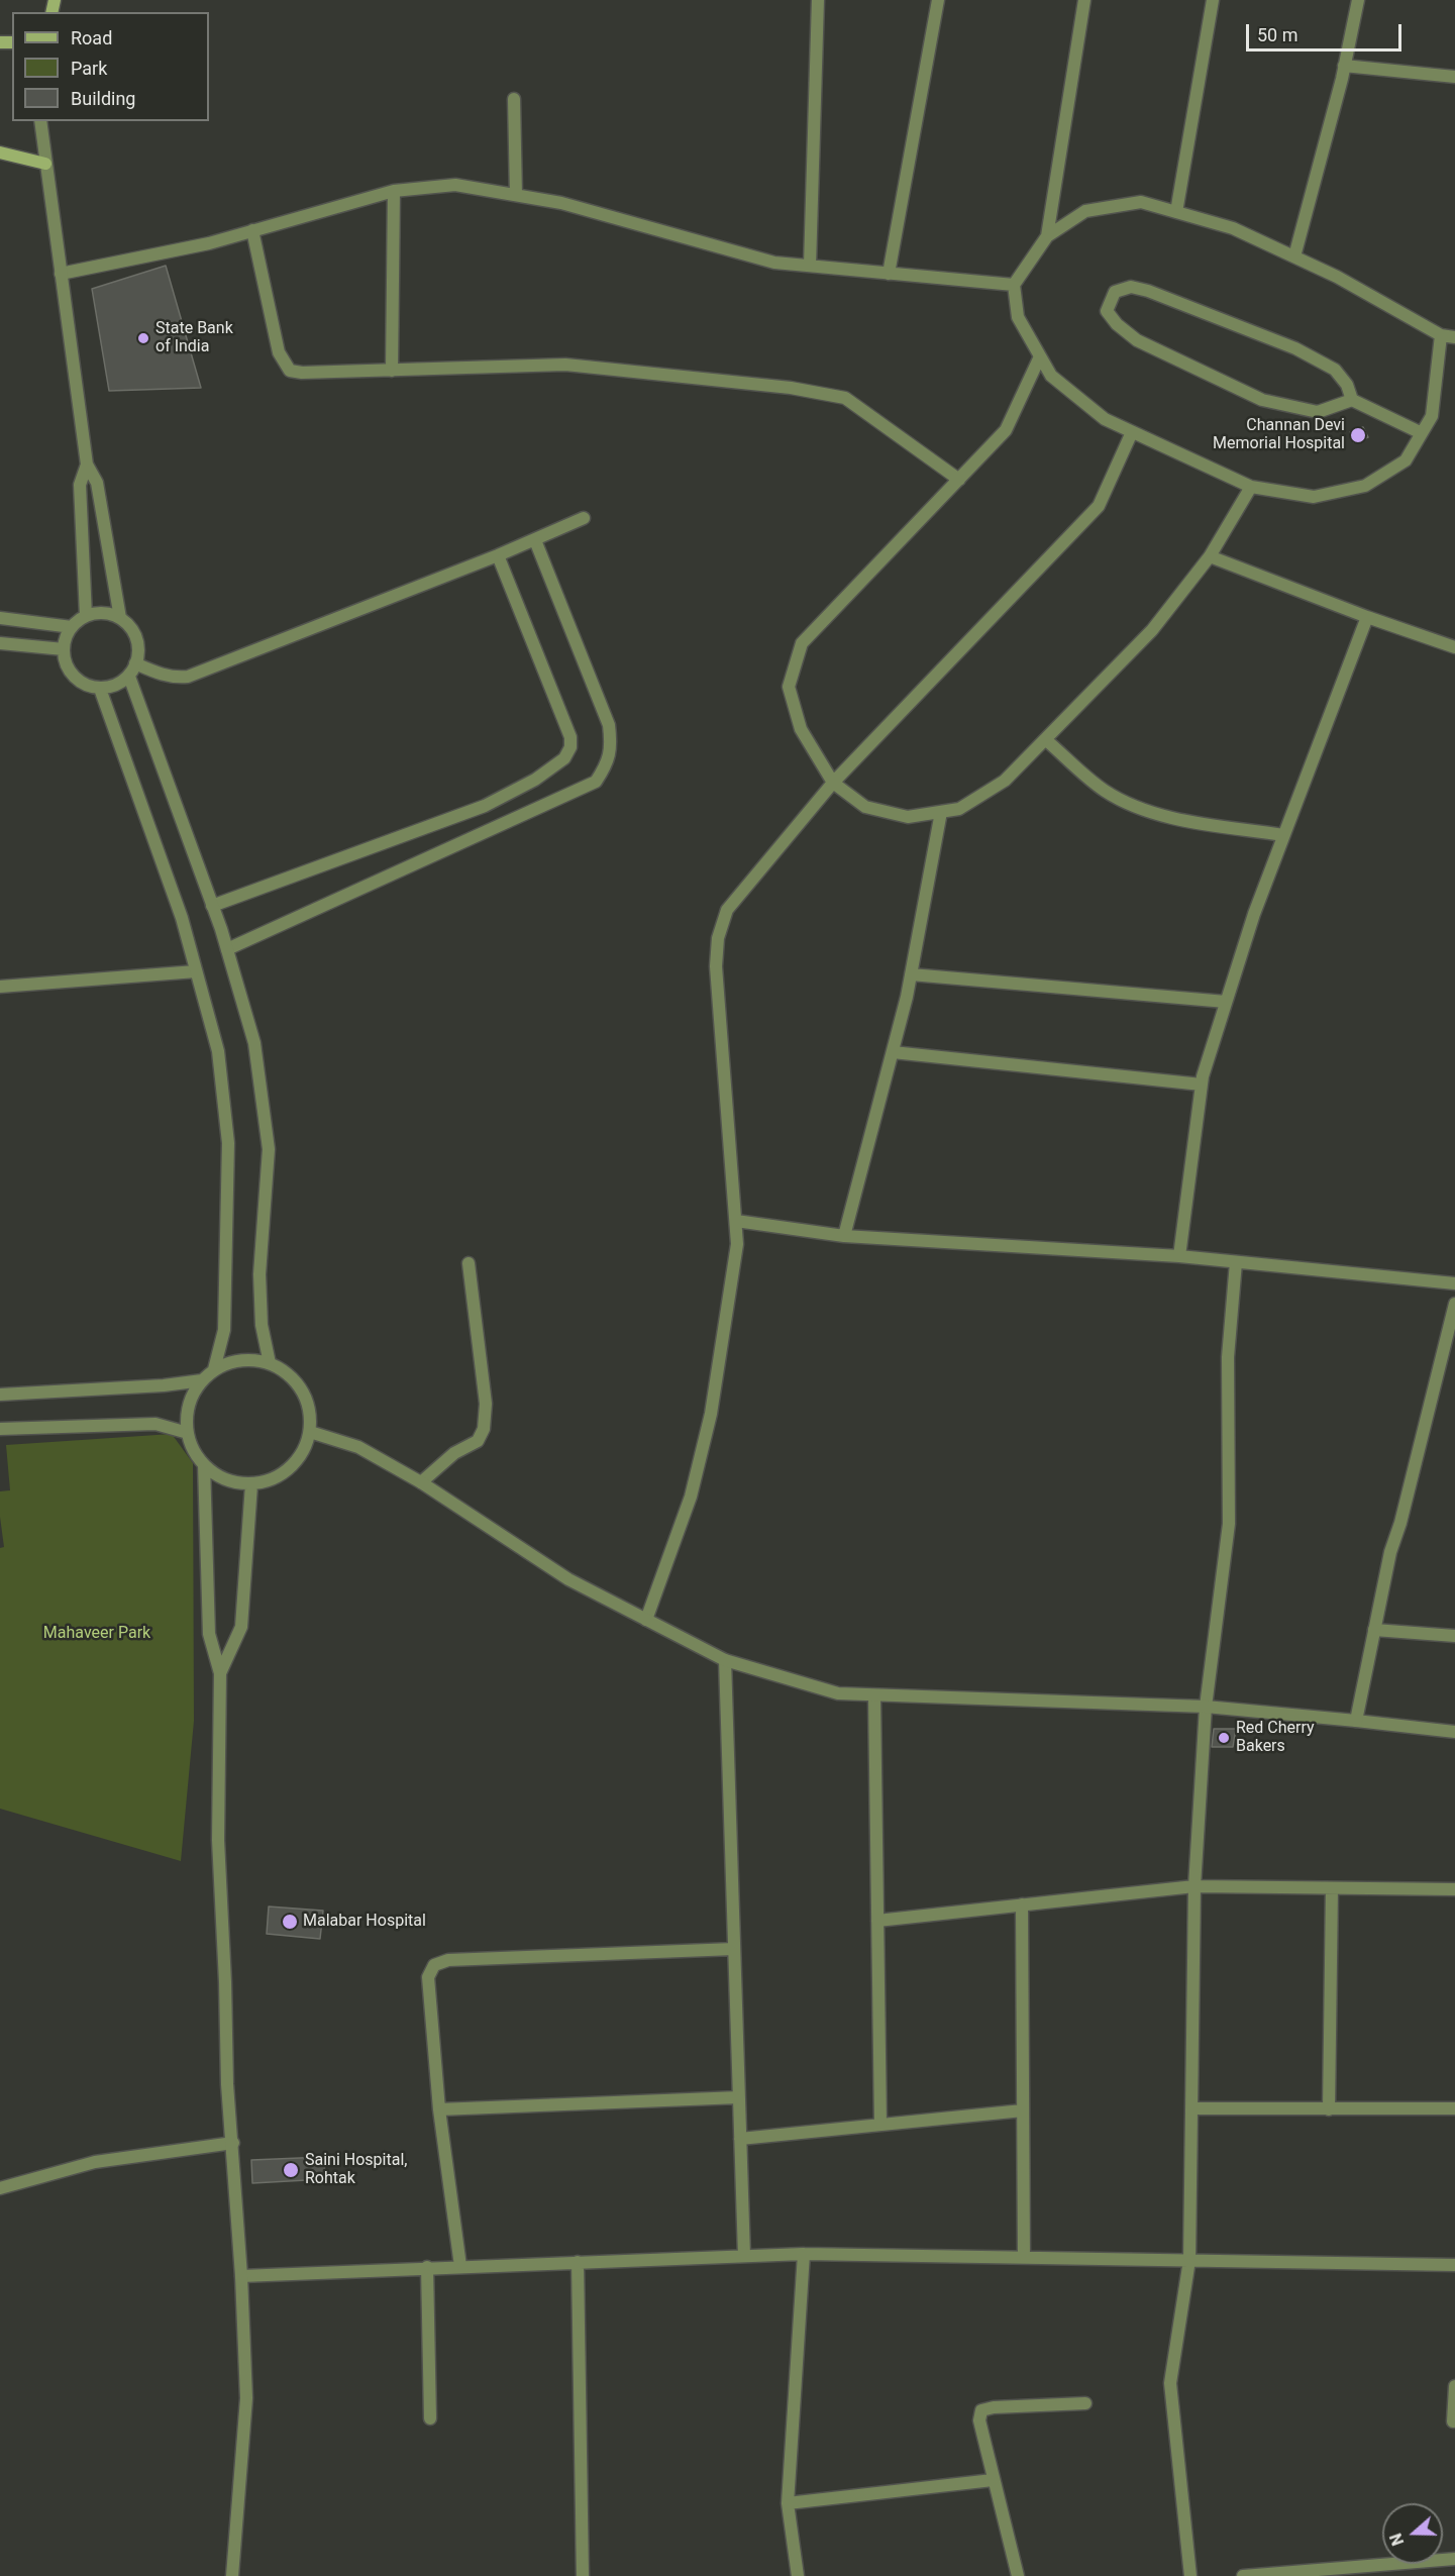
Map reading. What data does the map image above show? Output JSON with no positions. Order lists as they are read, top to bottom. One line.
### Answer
{"parks":["Mahaveer Park"],"places":["State Bank of India","Channan Devi Memorial Hospital","Red Cherry Bakers","Malabar Hospital","Saini Hospital, Rohtak"],"legend":["Road","Park","Building"],"scale_bar":"50 m","north":"left"}
